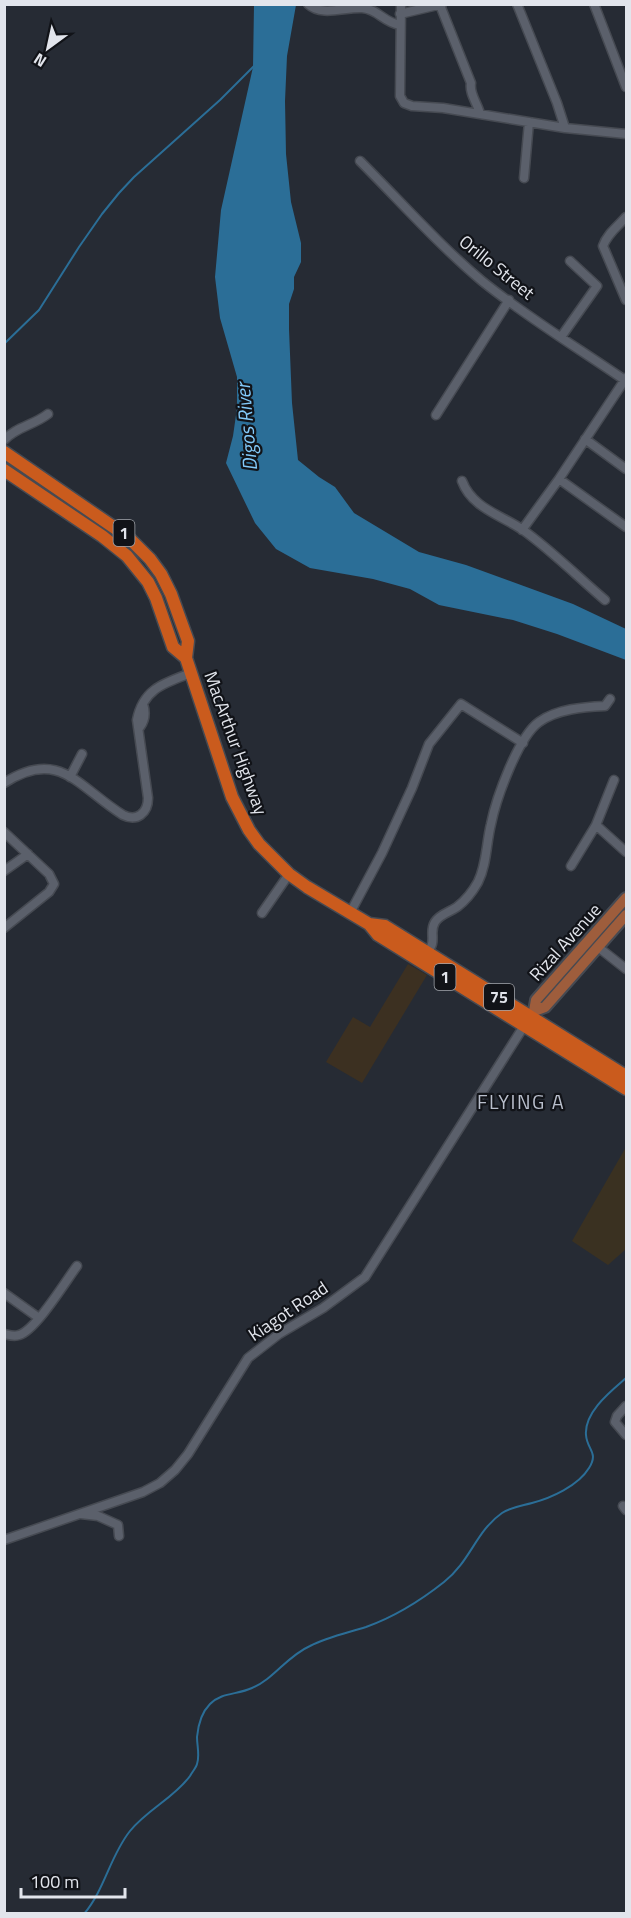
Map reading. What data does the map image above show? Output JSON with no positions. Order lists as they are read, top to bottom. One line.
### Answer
{"streets":{"highway":["1","MacArthur Highway","75"],"main road":["Rizal Avenue"],"street":["Orillo Street","Kiagot Road"]},"crossings":[["MacArthur Highway","Rizal Avenue"],["MacArthur Highway","Kiagot Road"],["Rizal Avenue","Kiagot Road"]],"districts":["FLYING A"],"water":["Digos River"],"scale_bar":"100 m","north":"bottom left"}
